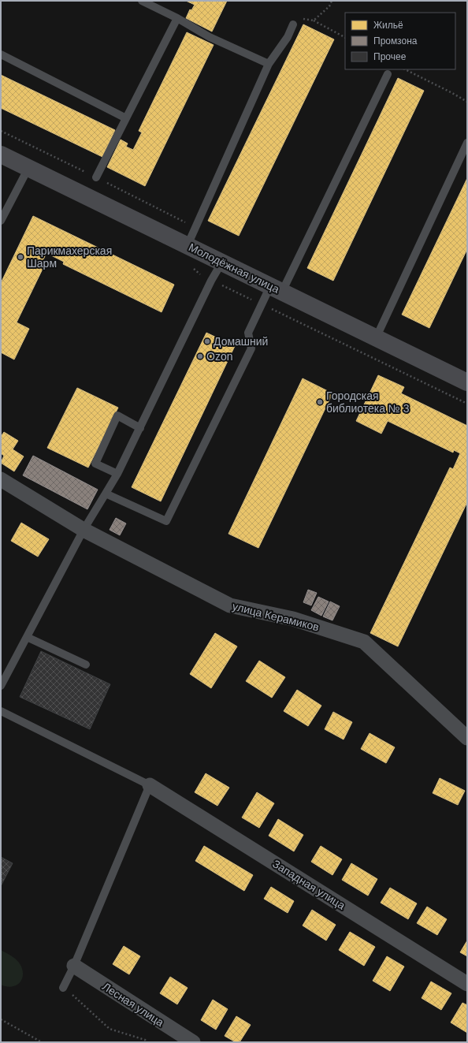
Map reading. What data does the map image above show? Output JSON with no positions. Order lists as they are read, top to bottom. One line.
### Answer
{"streets":{"street":["Молодёжная улица","улица Керамиков","Западная улица","Лесная улица"]},"places":["Парикмахерская Шарм","Домашний","Ozon","Городская библиотека № 3"],"legend":["Жильё","Промзона","Прочее"]}
